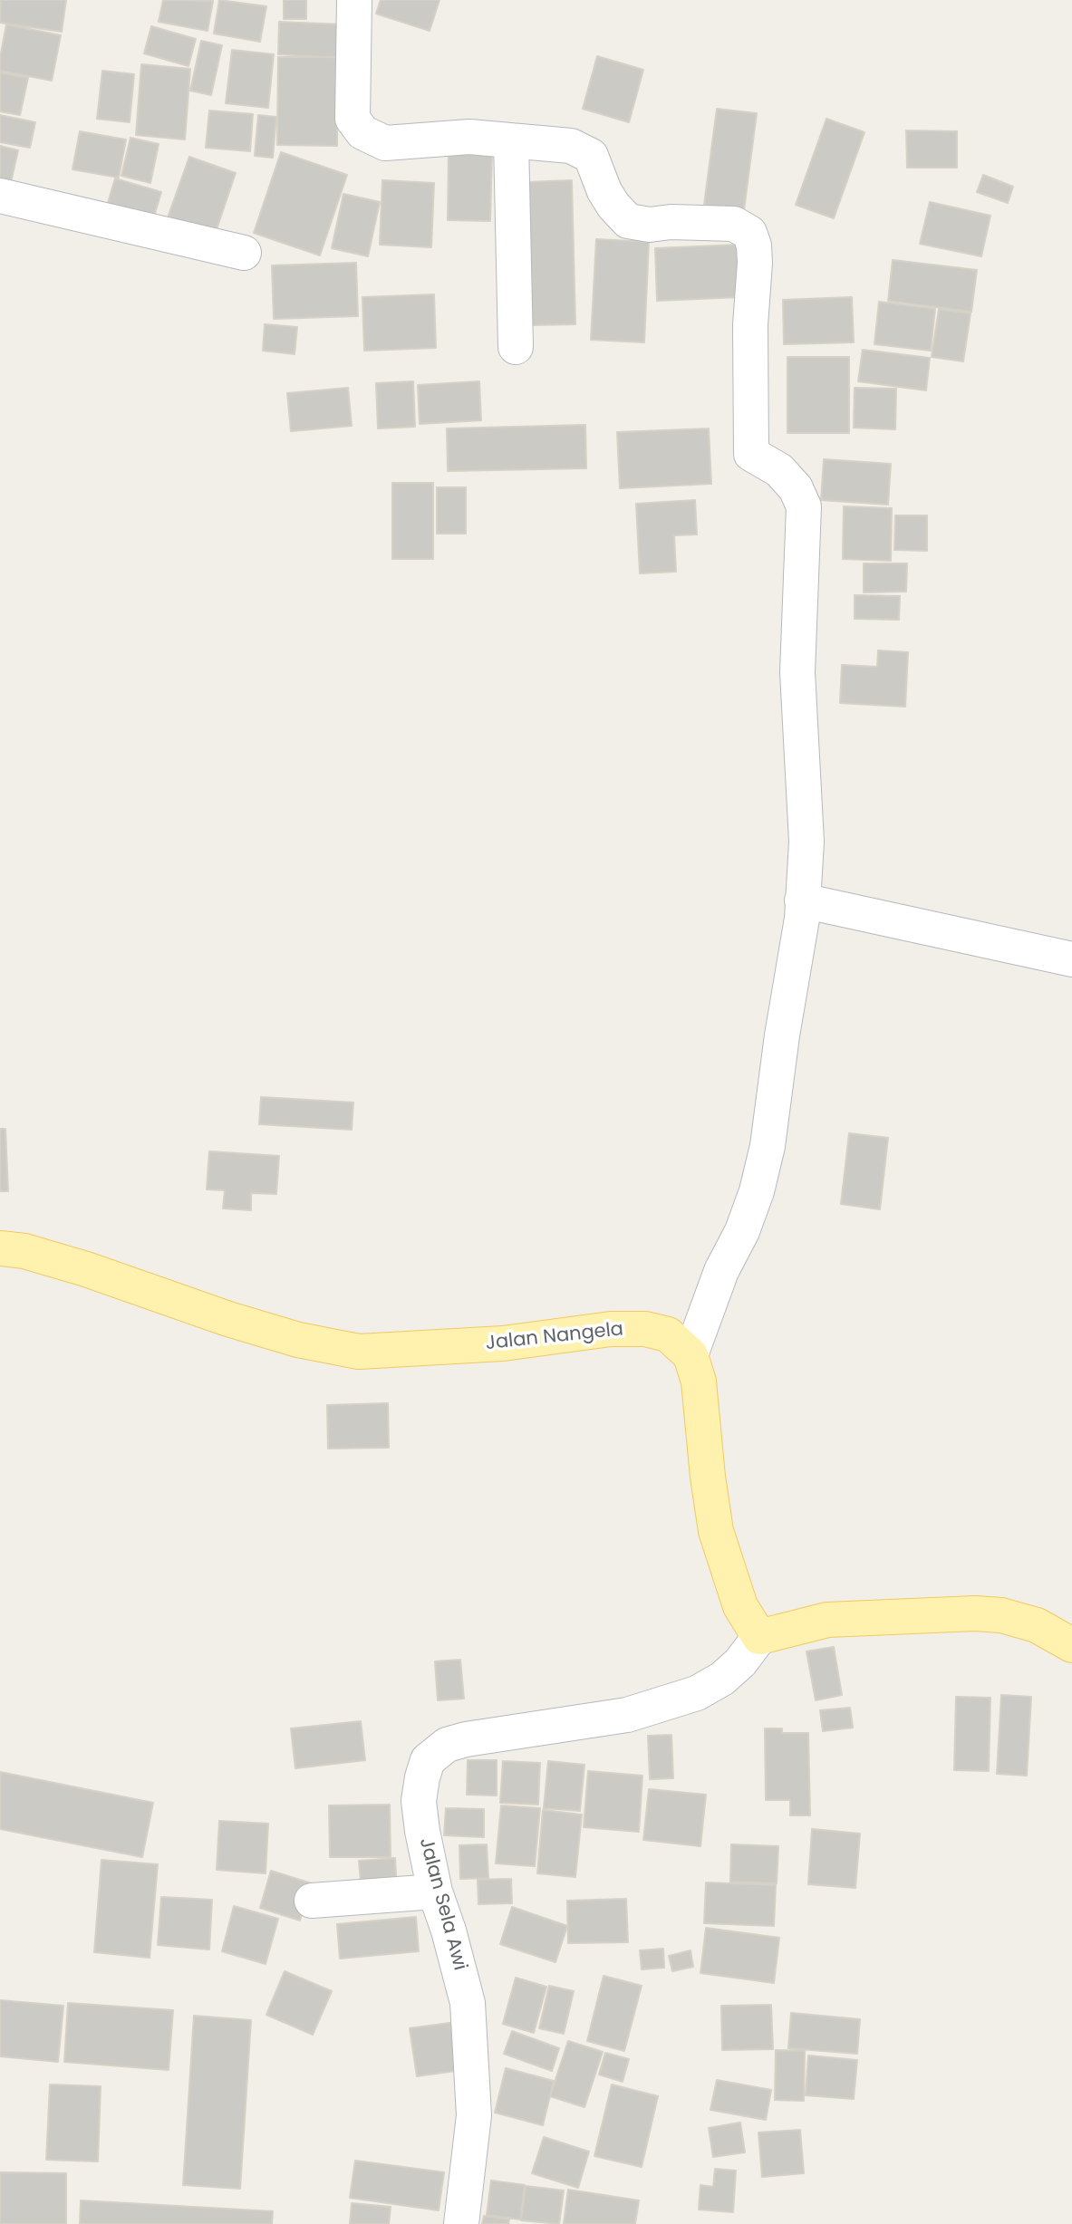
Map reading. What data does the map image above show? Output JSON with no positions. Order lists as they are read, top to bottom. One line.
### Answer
{"streets":{"main road":["Jalan Nangela"],"street":["Jalan Sela Awi"]}}
